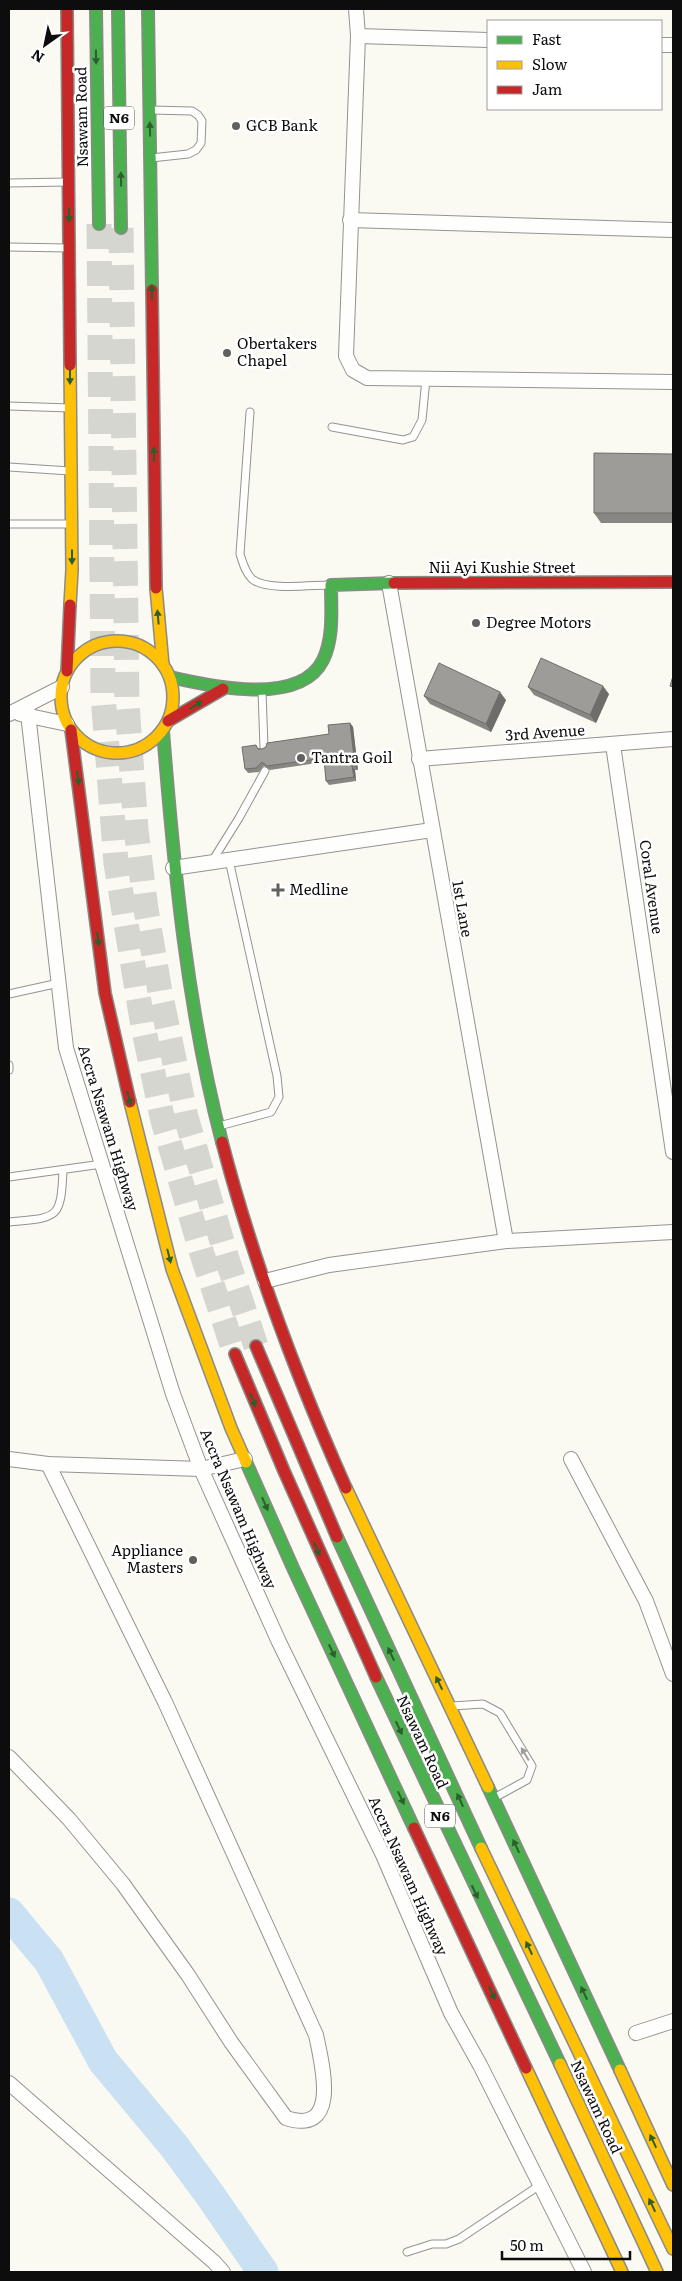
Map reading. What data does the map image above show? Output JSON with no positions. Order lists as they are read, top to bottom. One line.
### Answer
{"streets":{"main road":["Nsawam Road","N6","Nii Ayi Kushie Street"],"street":["3rd Avenue","Coral Avenue","1st Lane","Accra Nsawam Highway"]},"crossings":[["Nii Ayi Kushie Street","1st Lane"],["3rd Avenue","Coral Avenue"],["3rd Avenue","1st Lane"]],"places":{"other":["GCB Bank","Obertakers Chapel","Degree Motors","Tantra Goil","Appliance Masters"],"health":["Medline"]},"legend":["Fast","Slow","Jam"],"scale_bar":"50 m","north":"bottom left"}
